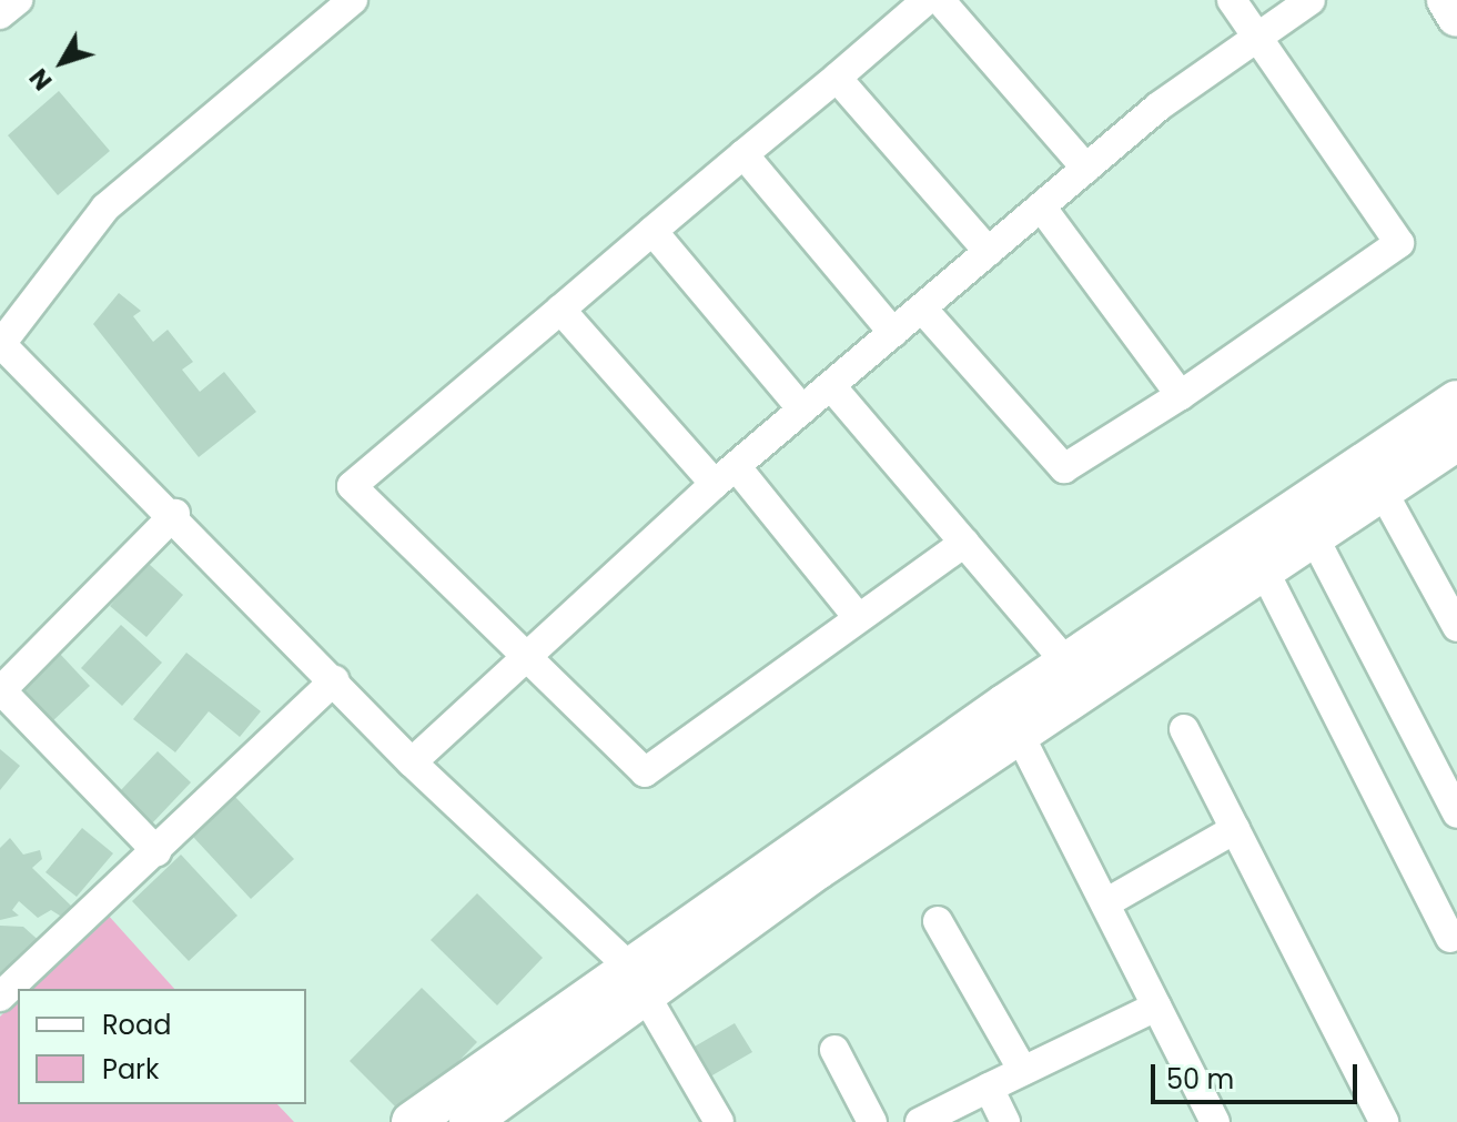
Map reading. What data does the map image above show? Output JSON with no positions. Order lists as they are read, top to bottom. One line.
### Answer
{"legend":["Road","Park"],"scale_bar":"50 m","north":"bottom left"}
